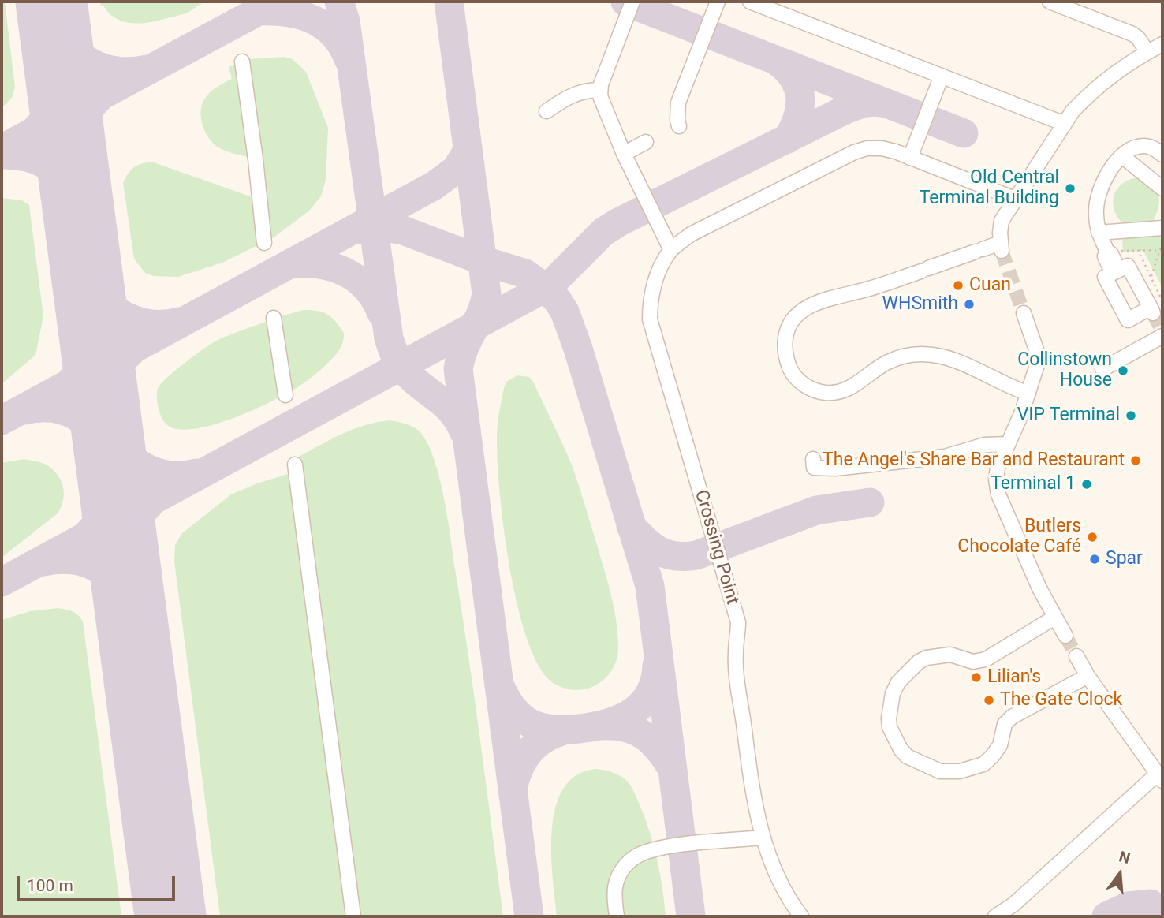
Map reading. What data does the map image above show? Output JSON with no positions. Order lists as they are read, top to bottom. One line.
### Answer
{"streets":{"lane":["Crossing Point"]},"places":["Old Central Terminal Building","Cuan","WHSmith","Collinstown House","VIP Terminal","The Angel's Share Bar and Restaurant","Terminal 1","Butlers Chocolate Café","Spar","Lilian's","The Gate Clock"],"scale_bar":"100 m","north":"top"}
